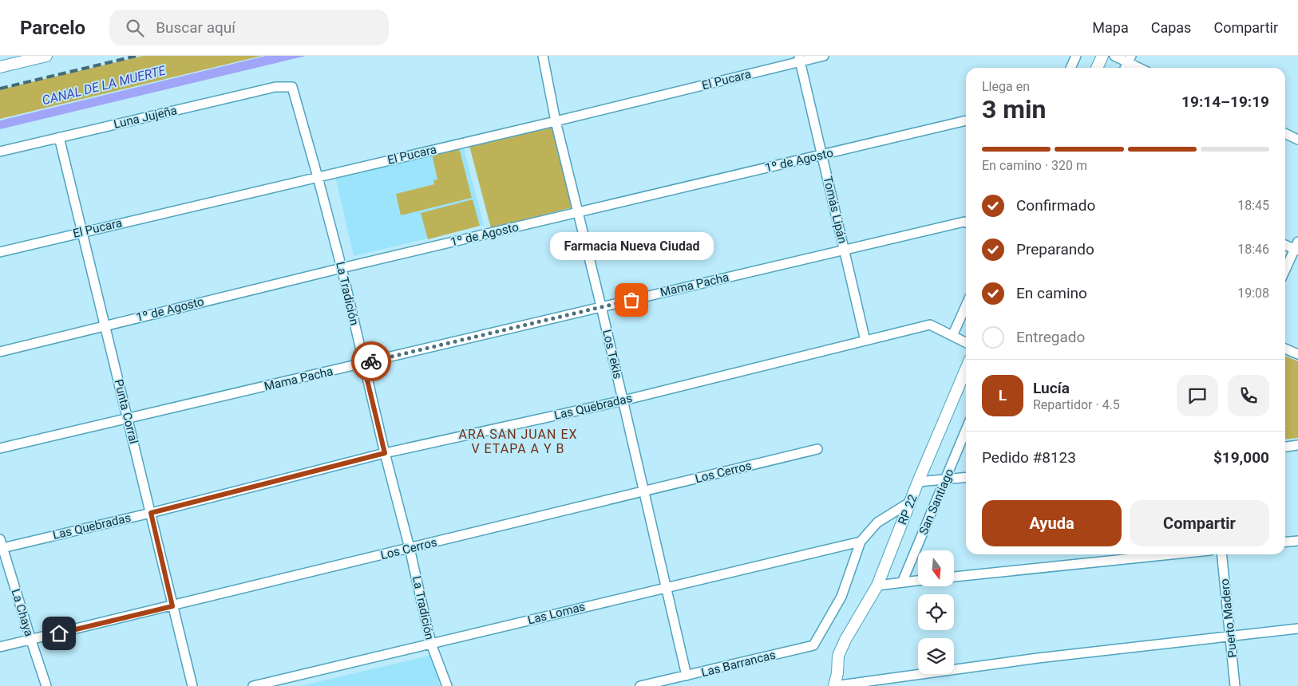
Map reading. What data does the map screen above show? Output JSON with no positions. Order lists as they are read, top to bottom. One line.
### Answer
{"streets":{"street":["El Pucara","Luna Jujeña","1º de Agosto","Tomás Lipán","Mama Pacha","La Tradición","Los Tekis","Las Quebradas","Punta Corral","Los Cerros","San Santiago","RP 22","La Chaya","Las Lomas","Puerto Madero","Las Barrancas"]},"crossings":[["El Pucara","Tomás Lipán"],["El Pucara","La Tradición"],["El Pucara","Los Tekis"],["El Pucara","Punta Corral"],["Luna Jujeña","La Tradición"],["Luna Jujeña","Punta Corral"],["1º de Agosto","Tomás Lipán"],["1º de Agosto","La Tradición"],["1º de Agosto","Los Tekis"],["1º de Agosto","Punta Corral"],["Tomás Lipán","Mama Pacha"],["Tomás Lipán","Las Quebradas"],["Mama Pacha","La Tradición"],["Mama Pacha","Los Tekis"],["Mama Pacha","Punta Corral"],["La Tradición","Las Quebradas"],["La Tradición","Los Cerros"],["La Tradición","Las Lomas"],["Los Tekis","Las Quebradas"],["Los Tekis","Los Cerros"],["Los Tekis","Las Lomas"],["Los Tekis","Las Barrancas"],["Las Quebradas","Punta Corral"],["Las Quebradas","La Chaya"],["Punta Corral","Los Cerros"],["Los Cerros","La Chaya"],["Las Lomas","Las Barrancas"]],"districts":["ARA SAN JUAN EX V ETAPA A Y B"],"water":["CANAL DE LA MUERTE"],"places":["Farmacia Nueva Ciudad"],"north":"bottom","page":{"header":"Parcelo","search":"Buscar aquí","nav":["Mapa","Capas","Compartir"],"heading":["3 min","Llega en","19:14–19:19"],"panel":["Lucía","Repartidor · 4.5","Pedido #8123","$19,000"],"bar":"En camino · 320 m","list":[["Confirmado","18:45"],["Preparando","18:46"],["En camino","19:08"],"Entregado"],"bubble":"Farmacia Nueva Ciudad","round":"L","buttons":["Ayuda","Compartir"]}}
